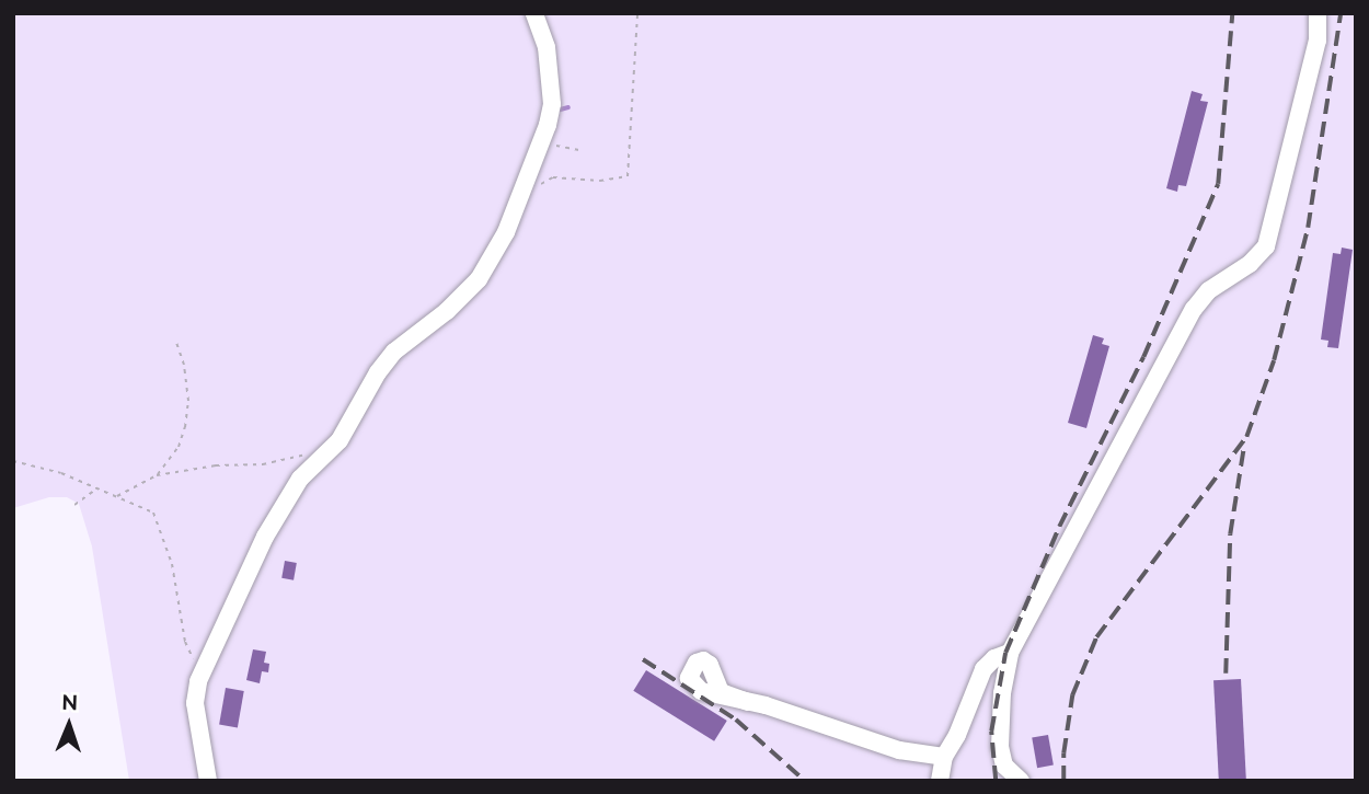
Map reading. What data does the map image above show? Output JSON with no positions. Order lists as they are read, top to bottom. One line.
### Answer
{"north":"top"}
